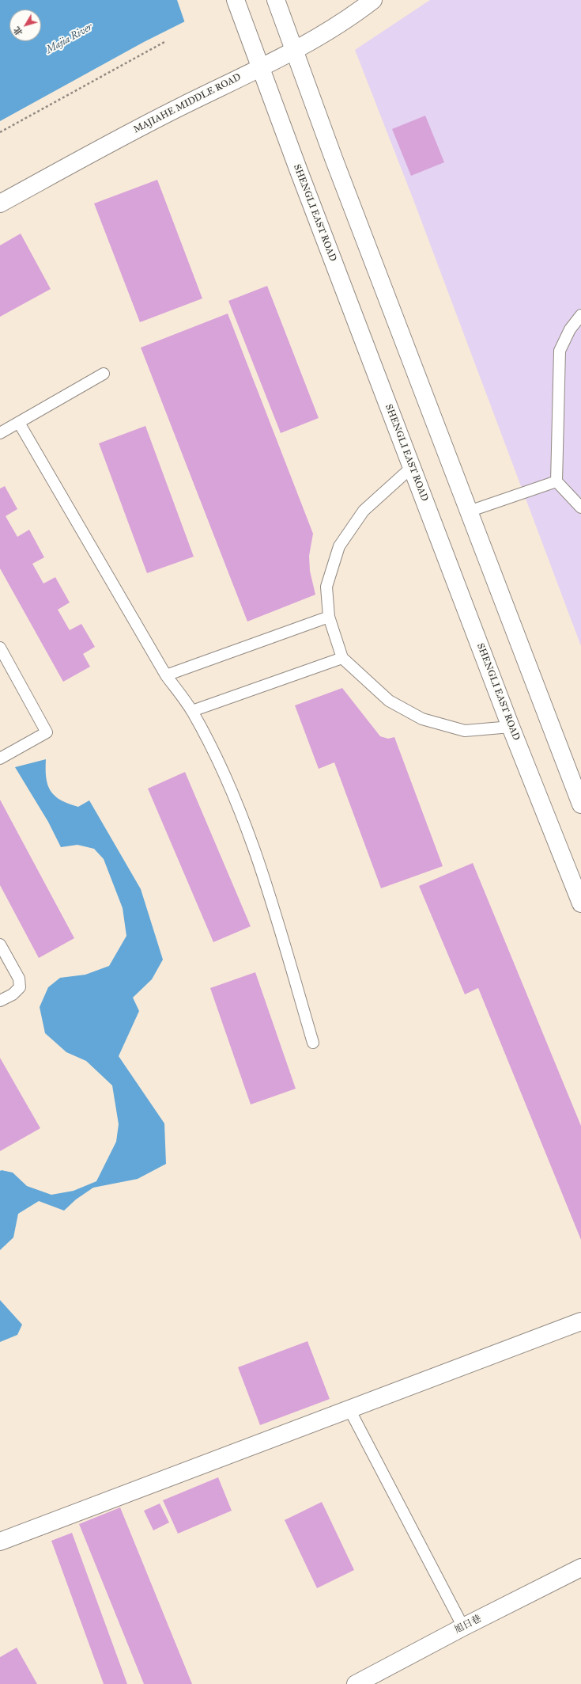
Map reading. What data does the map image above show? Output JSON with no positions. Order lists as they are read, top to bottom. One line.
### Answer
{"streets":{"main road":["MAJIAHE MIDDLE ROAD","SHENGLI EAST ROAD","旭日巷"]},"crossings":[["MAJIAHE MIDDLE ROAD","SHENGLI EAST ROAD"]],"water":["Majia River"],"north":"bottom left"}
